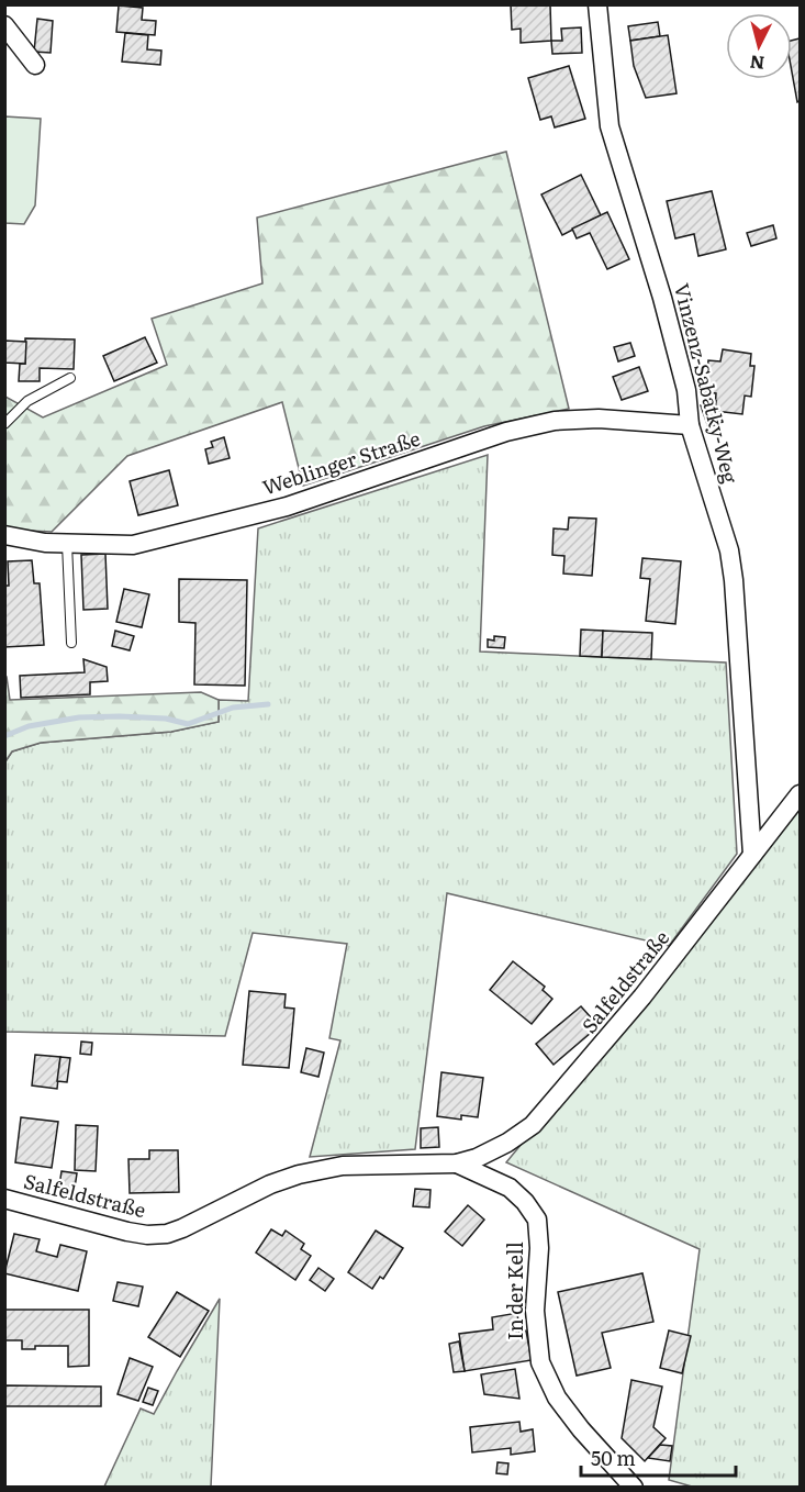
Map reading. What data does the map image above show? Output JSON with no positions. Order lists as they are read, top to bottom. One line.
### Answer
{"streets":{"street":["Vinzenz-Sabatky-Weg","Weblinger Straße","Salfeldstraße","In der Kell"]},"crossings":[["Vinzenz-Sabatky-Weg","Weblinger Straße"],["Vinzenz-Sabatky-Weg","Salfeldstraße"],["Salfeldstraße","In der Kell"]],"scale_bar":"50 m","north":"bottom"}
